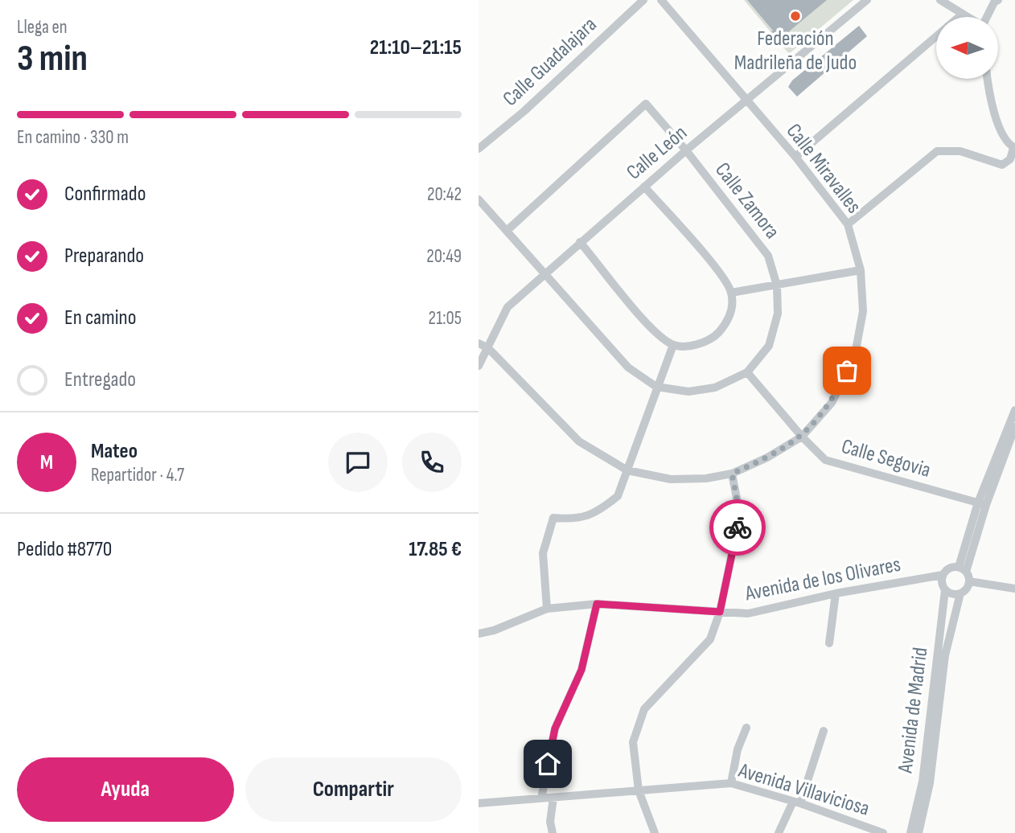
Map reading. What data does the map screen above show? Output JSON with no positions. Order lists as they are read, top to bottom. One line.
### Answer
{"streets":{"street":["Calle Guadalajara","Calle León","Calle Miravalles","Calle Zamora","Calle Segovia","Avenida de los Olivares","Avenida de Madrid","Avenida Villaviciosa"]},"crossings":[["Calle León","Calle Miravalles"],["Calle León","Calle Zamora"],["Calle Miravalles","Calle Segovia"],["Calle Zamora","Calle Segovia"],["Avenida de los Olivares","Avenida de Madrid"]],"places":["Federación Madrileña de Judo"],"north":"left","page":{"heading":["3 min","Llega en","21:10–21:15"],"panel":["Mateo","Repartidor · 4.7","Pedido #8770","17.85 €"],"bar":"En camino · 330 m","list":[["Confirmado","20:42"],["Preparando","20:49"],["En camino","21:05"],"Entregado"],"round":"M","buttons":["Ayuda","Compartir"]}}
